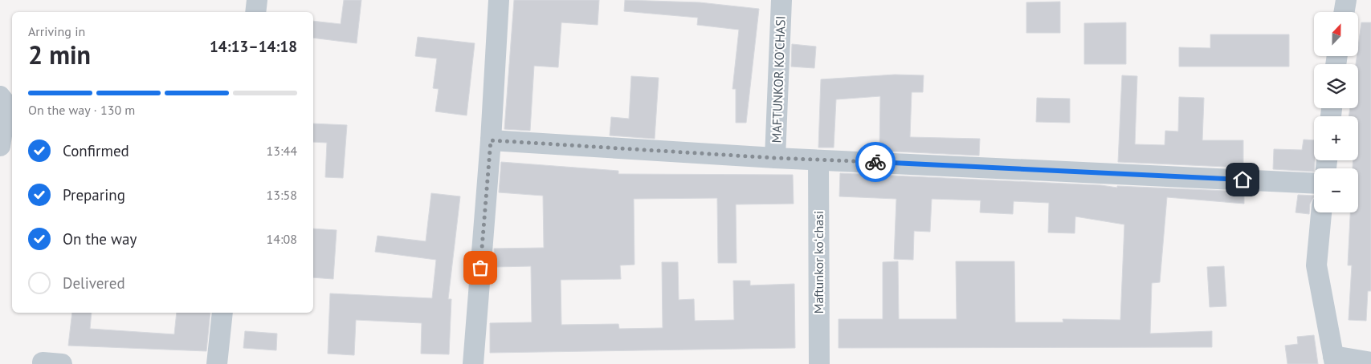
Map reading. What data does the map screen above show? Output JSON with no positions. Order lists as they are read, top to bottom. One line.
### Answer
{"streets":{"street":["MAFTUNKOR KO'CHASI","Maftunkor koʻchasi"]},"north":"top","page":{"map_buttons":["+","−"],"heading":["2 min","Arriving in","14:13–14:18"],"bar":"On the way · 130 m","list":[["Confirmed","13:44"],["Preparing","13:58"],["On the way","14:08"],"Delivered"]}}
